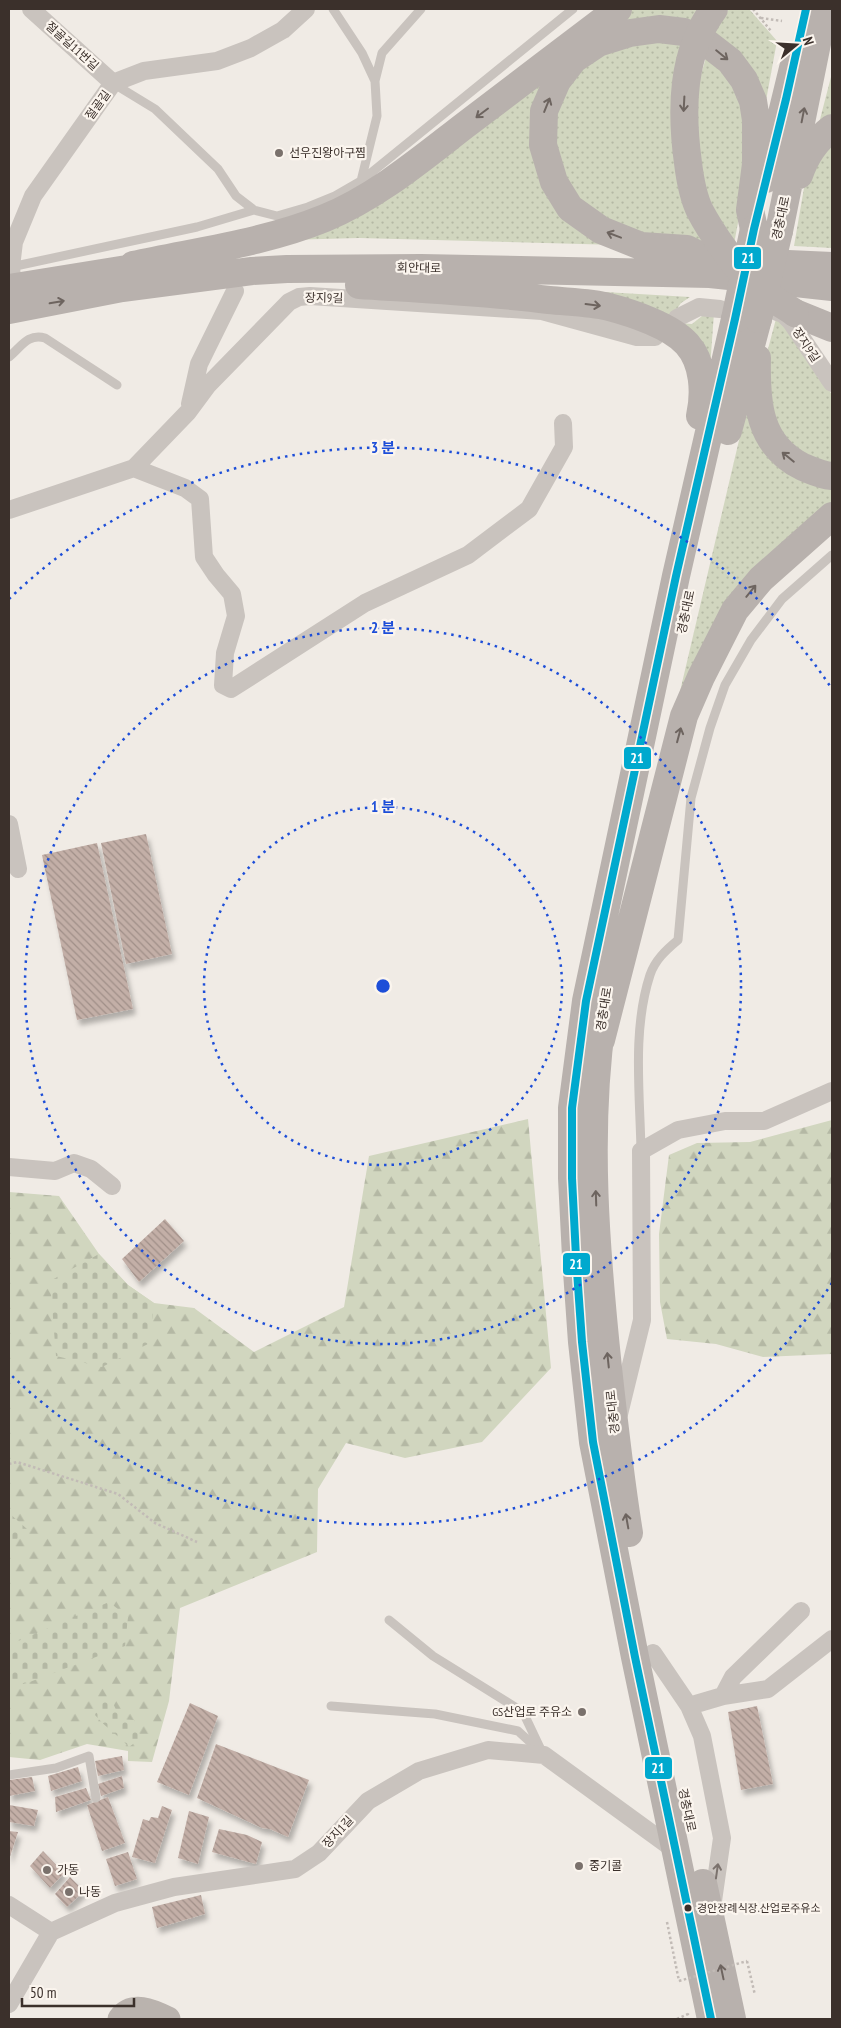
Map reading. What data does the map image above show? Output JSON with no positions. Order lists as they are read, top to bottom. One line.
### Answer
{"streets":{"main road":["경충대로","회안대로"],"street":["절골길11번길","절골길","장지9길","장지1길"]},"crossings":[["절골길11번길","절골길"],["절골길","회안대로"],["경충대로","장지9길"]],"places":["선우진왕아구찜","GS산업로 주유소","중기콜","가동","나동","경안장례식장.산업로주유소"],"lines":["transit line 21"],"scale_bar":"50 m","north":"right","rings":["3 분","2 분","1 분"]}
